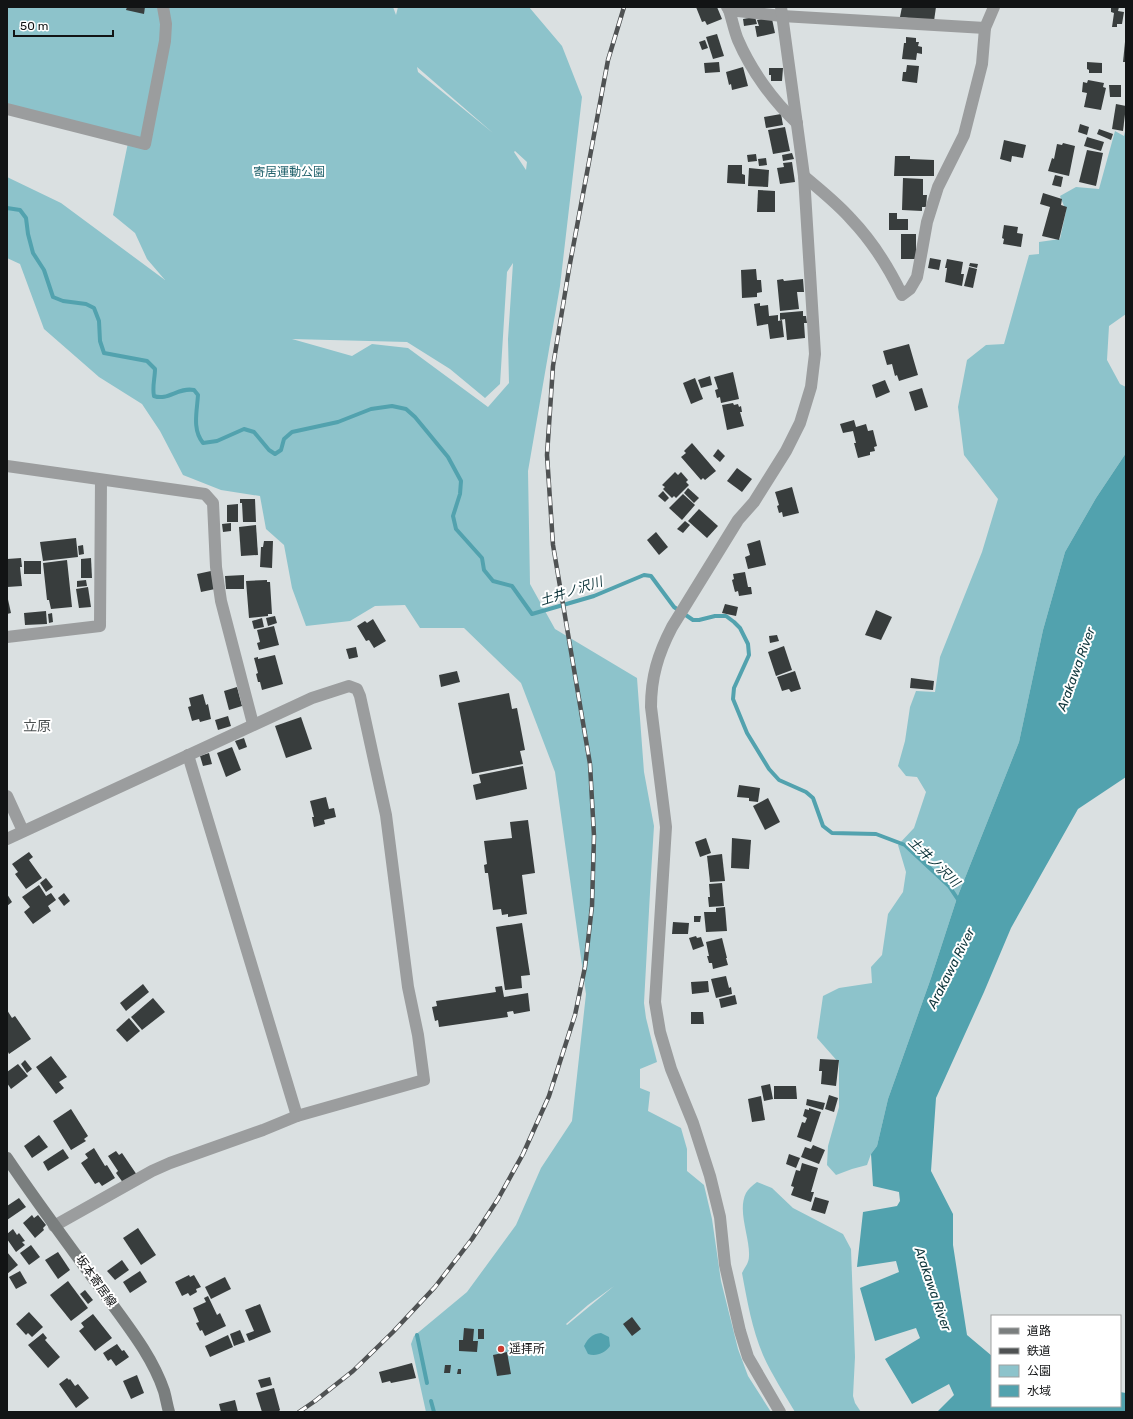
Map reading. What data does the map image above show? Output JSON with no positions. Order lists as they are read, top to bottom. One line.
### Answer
{"streets":{"main road":["坂本寄居線"]},"districts":["立原"],"water":["土井ノ沢川","Arakawa River"],"parks":["寄居運動公園"],"places":["遥拝所"],"legend":["道路","鉄道","公園","水域"],"scale_bar":"50 m"}
